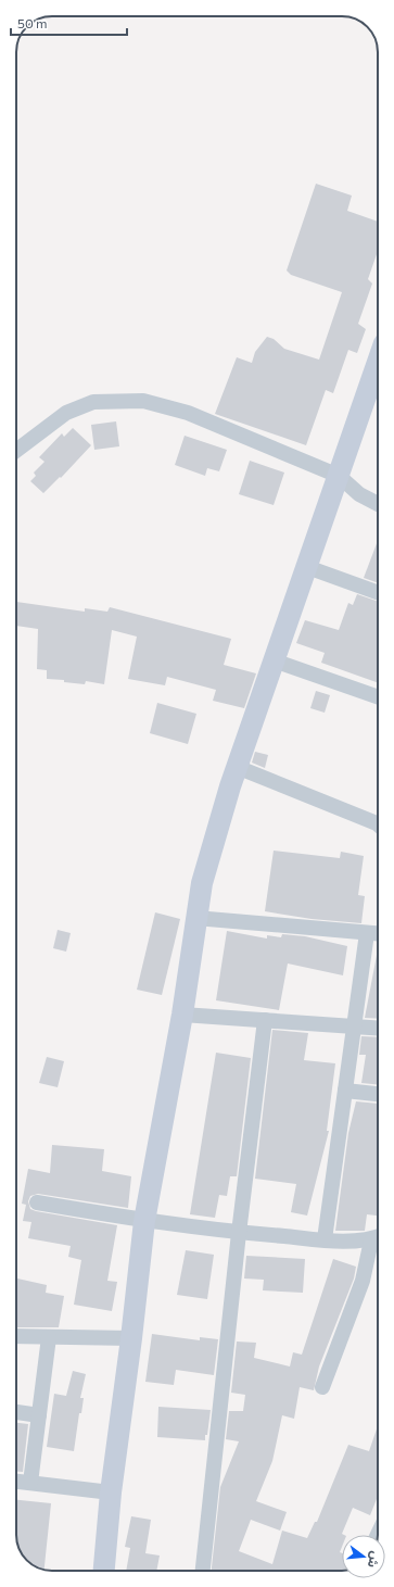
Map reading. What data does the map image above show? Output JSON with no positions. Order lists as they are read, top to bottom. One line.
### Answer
{"scale_bar":"50 m","north":"right"}
